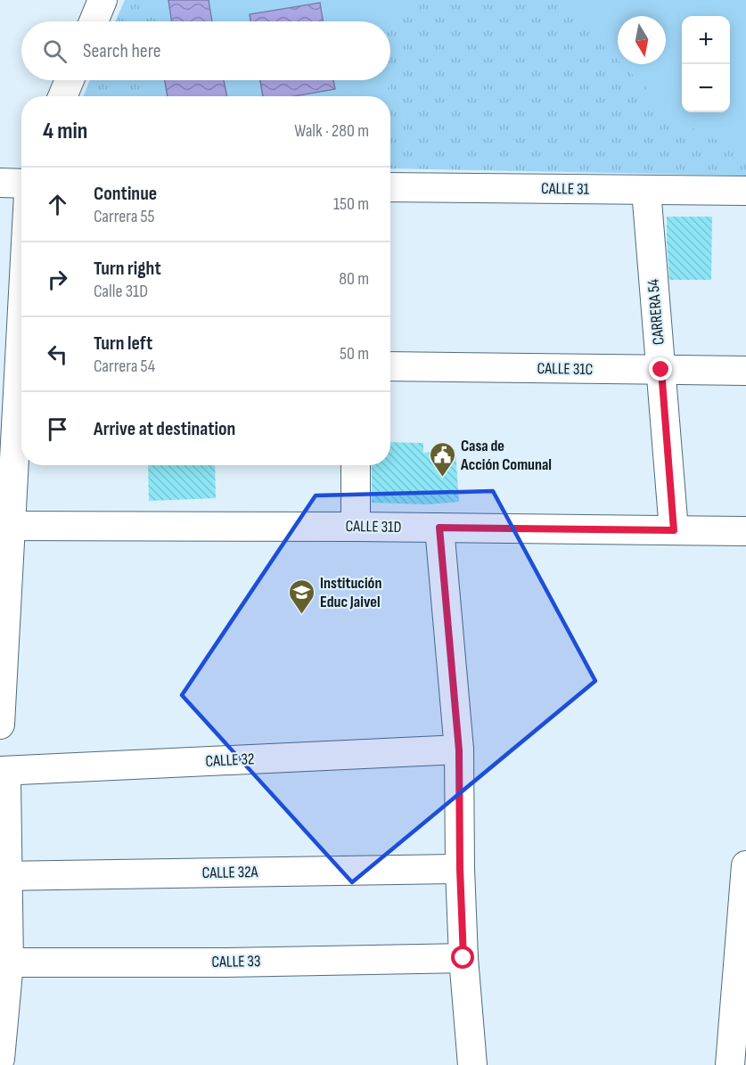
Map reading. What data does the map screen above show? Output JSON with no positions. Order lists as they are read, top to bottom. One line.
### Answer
{"streets":{"street":["CALLE 31","CARRERA 54","CALLE 31C","CALLE 31D","CALLE 32","CALLE 32A","CALLE 33"]},"crossings":[["CALLE 31","CARRERA 54"],["CARRERA 54","CALLE 31C"],["CARRERA 54","CALLE 31D"]],"places":{"public building":["Casa de Acción Comunal"],"school or university":["Institución Educ Jaivel"]},"north":"bottom","page":{"map_buttons":["+","−"],"search":"Search here","heading":["4 min","Walk · 280 m"],"list":[["Continue","Carrera 55","150 m"],["Turn right","Calle 31D","80 m"],["Turn left","Carrera 54","50 m"],"Arrive at destination"]}}
